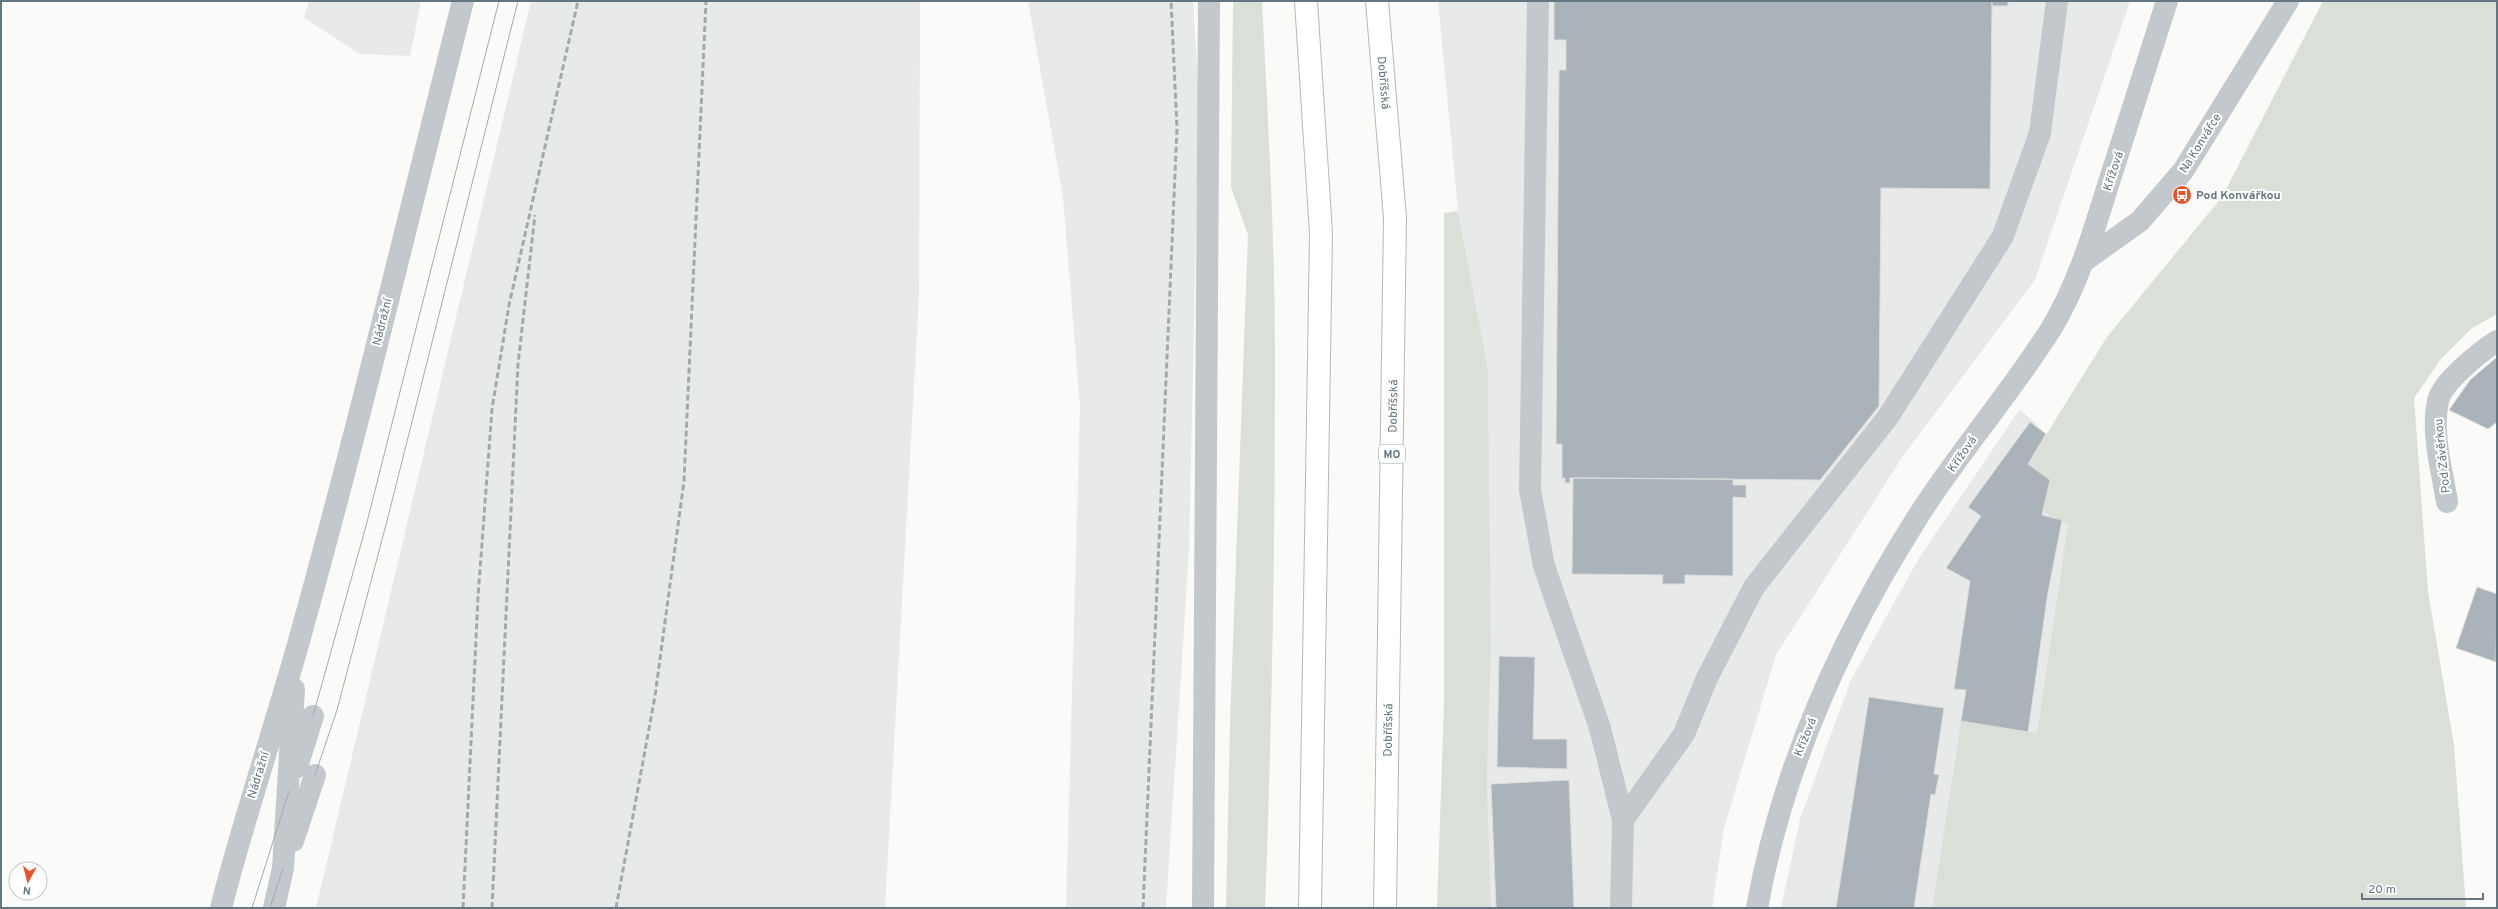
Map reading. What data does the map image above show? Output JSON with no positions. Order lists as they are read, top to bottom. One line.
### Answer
{"streets":{"highway":["Dobříšská","MO"],"street":["Na Konvářce","Křížová","Nádražní","Pod Závěrkou"]},"crossings":[["Na Konvářce","Křížová"]],"places":{"bus stop":["Pod Konvářkou"]},"scale_bar":"20 m","north":"bottom"}
